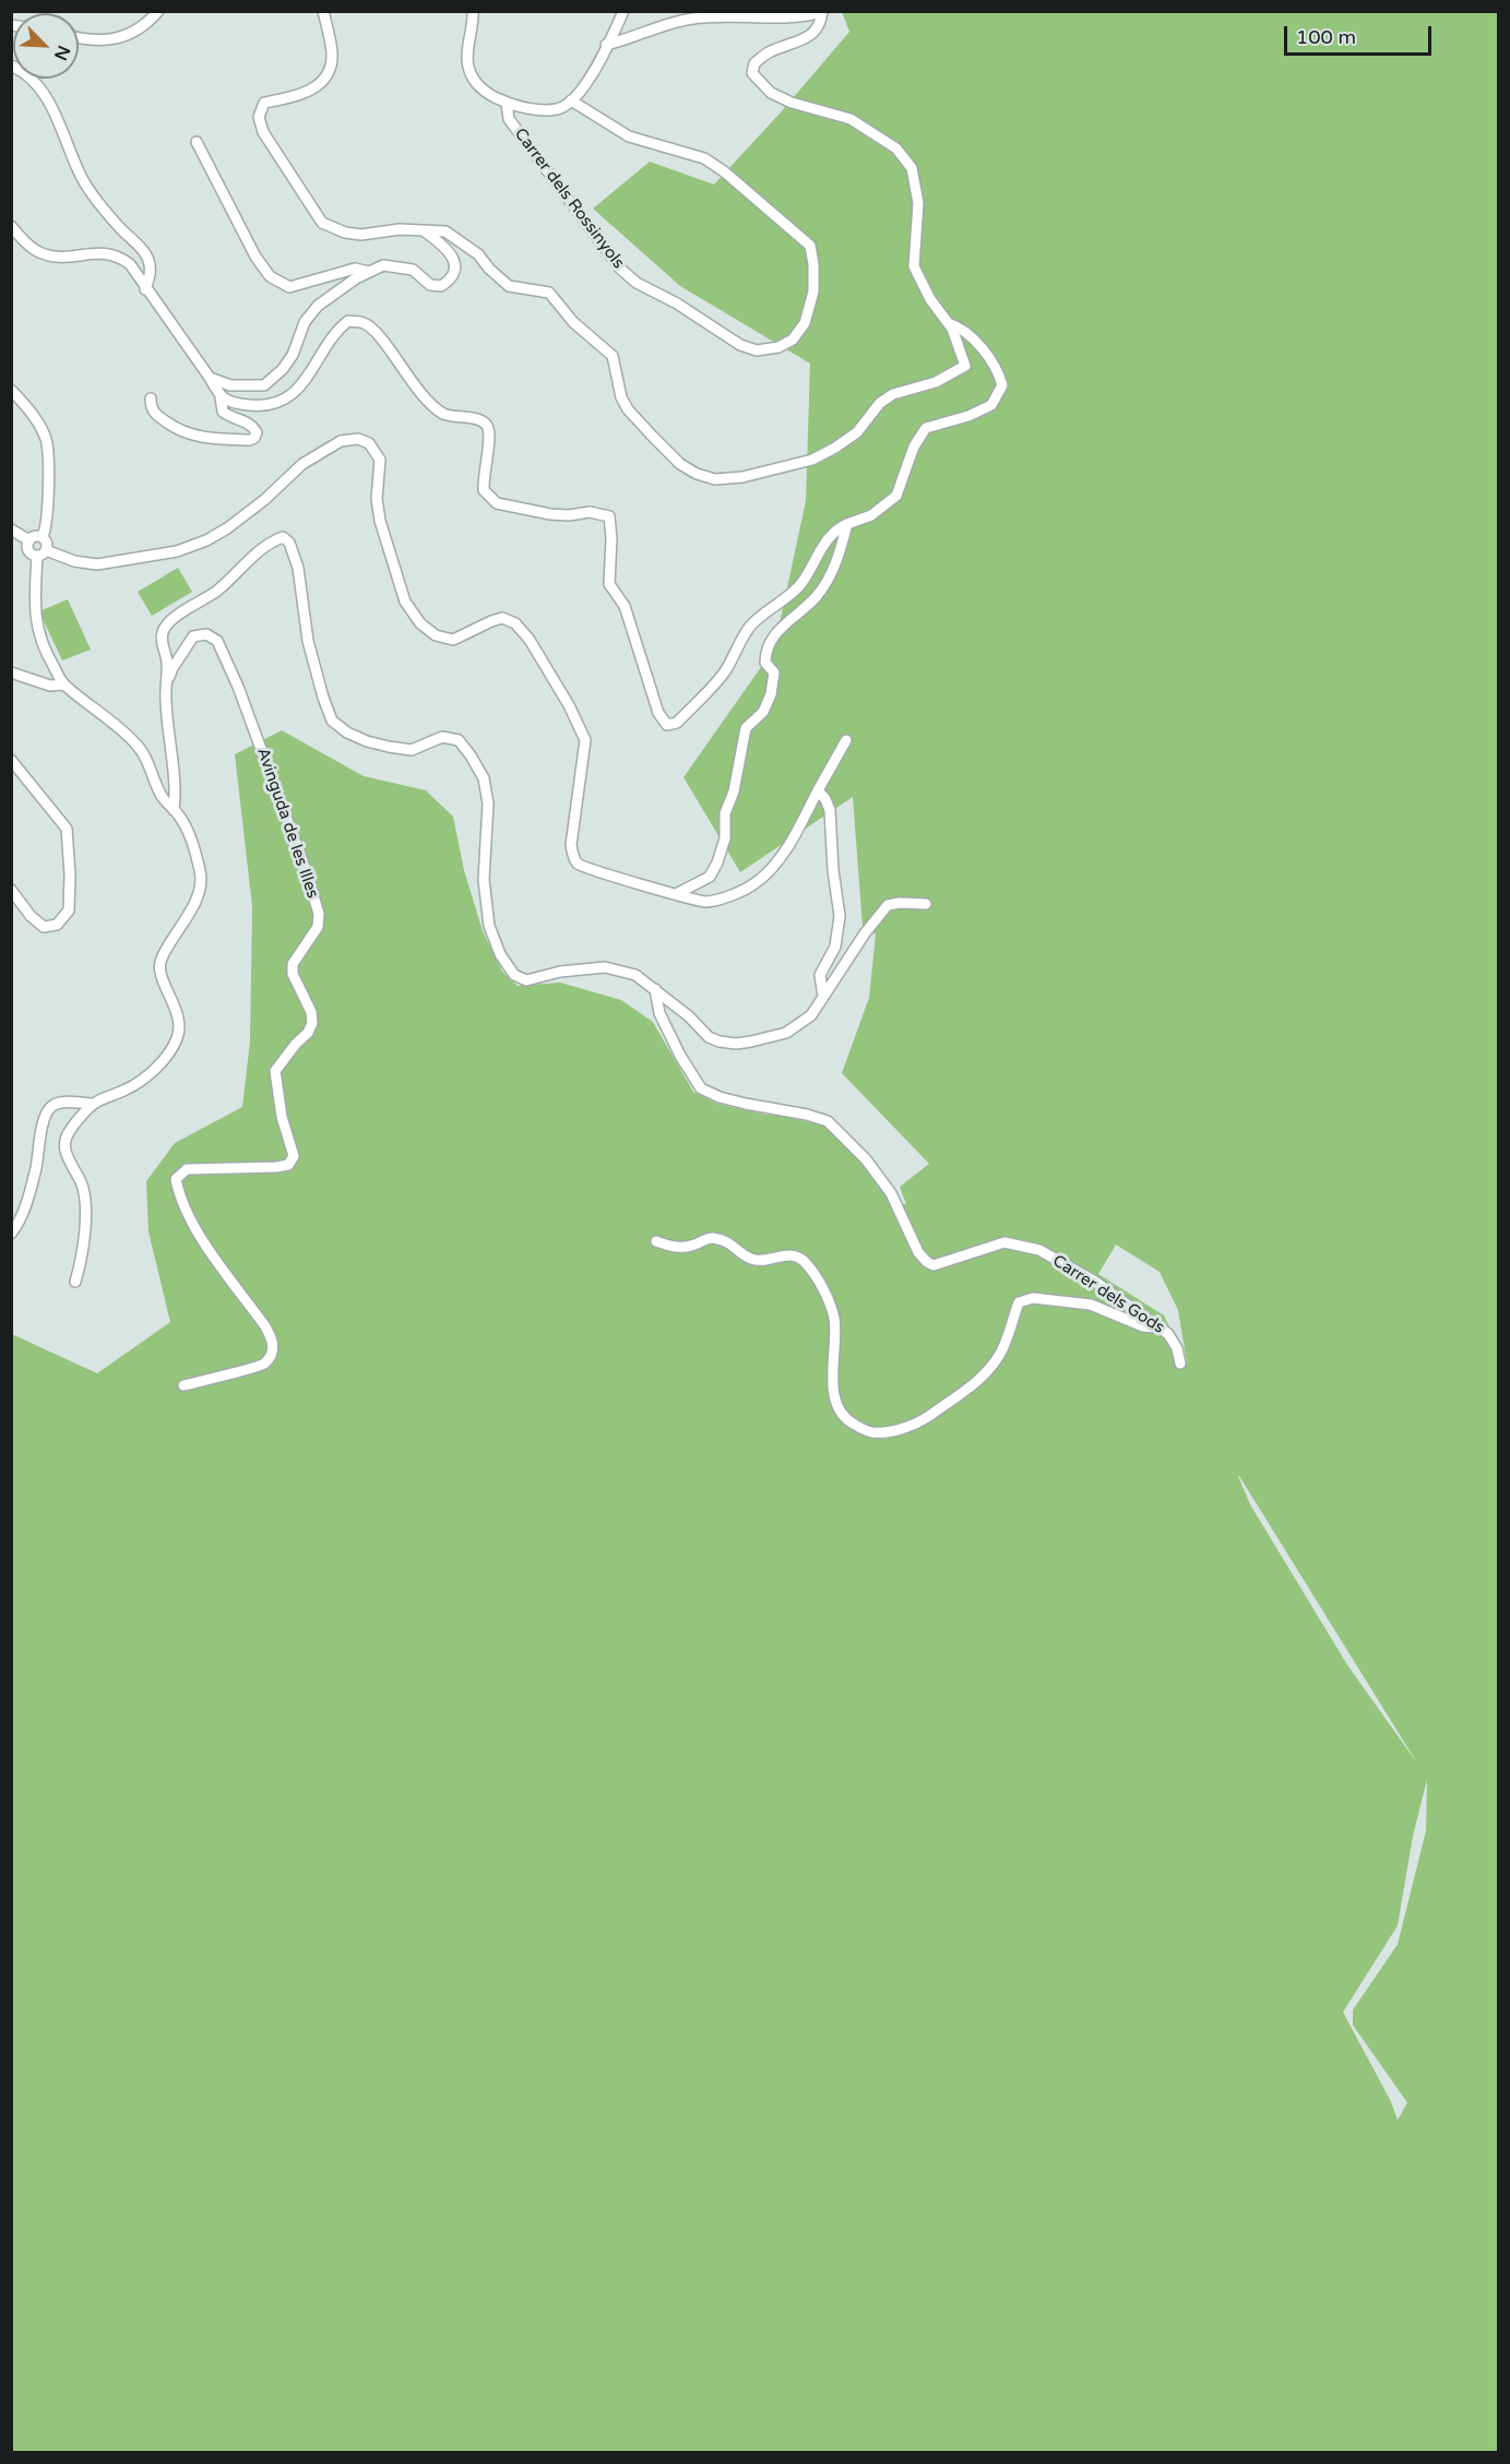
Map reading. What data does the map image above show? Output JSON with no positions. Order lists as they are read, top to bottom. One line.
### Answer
{"streets":{"street":["Carrer dels Rossinyols","Avinguda de les Illes","Carrer dels Gods"]},"scale_bar":"100 m","north":"bottom right"}
